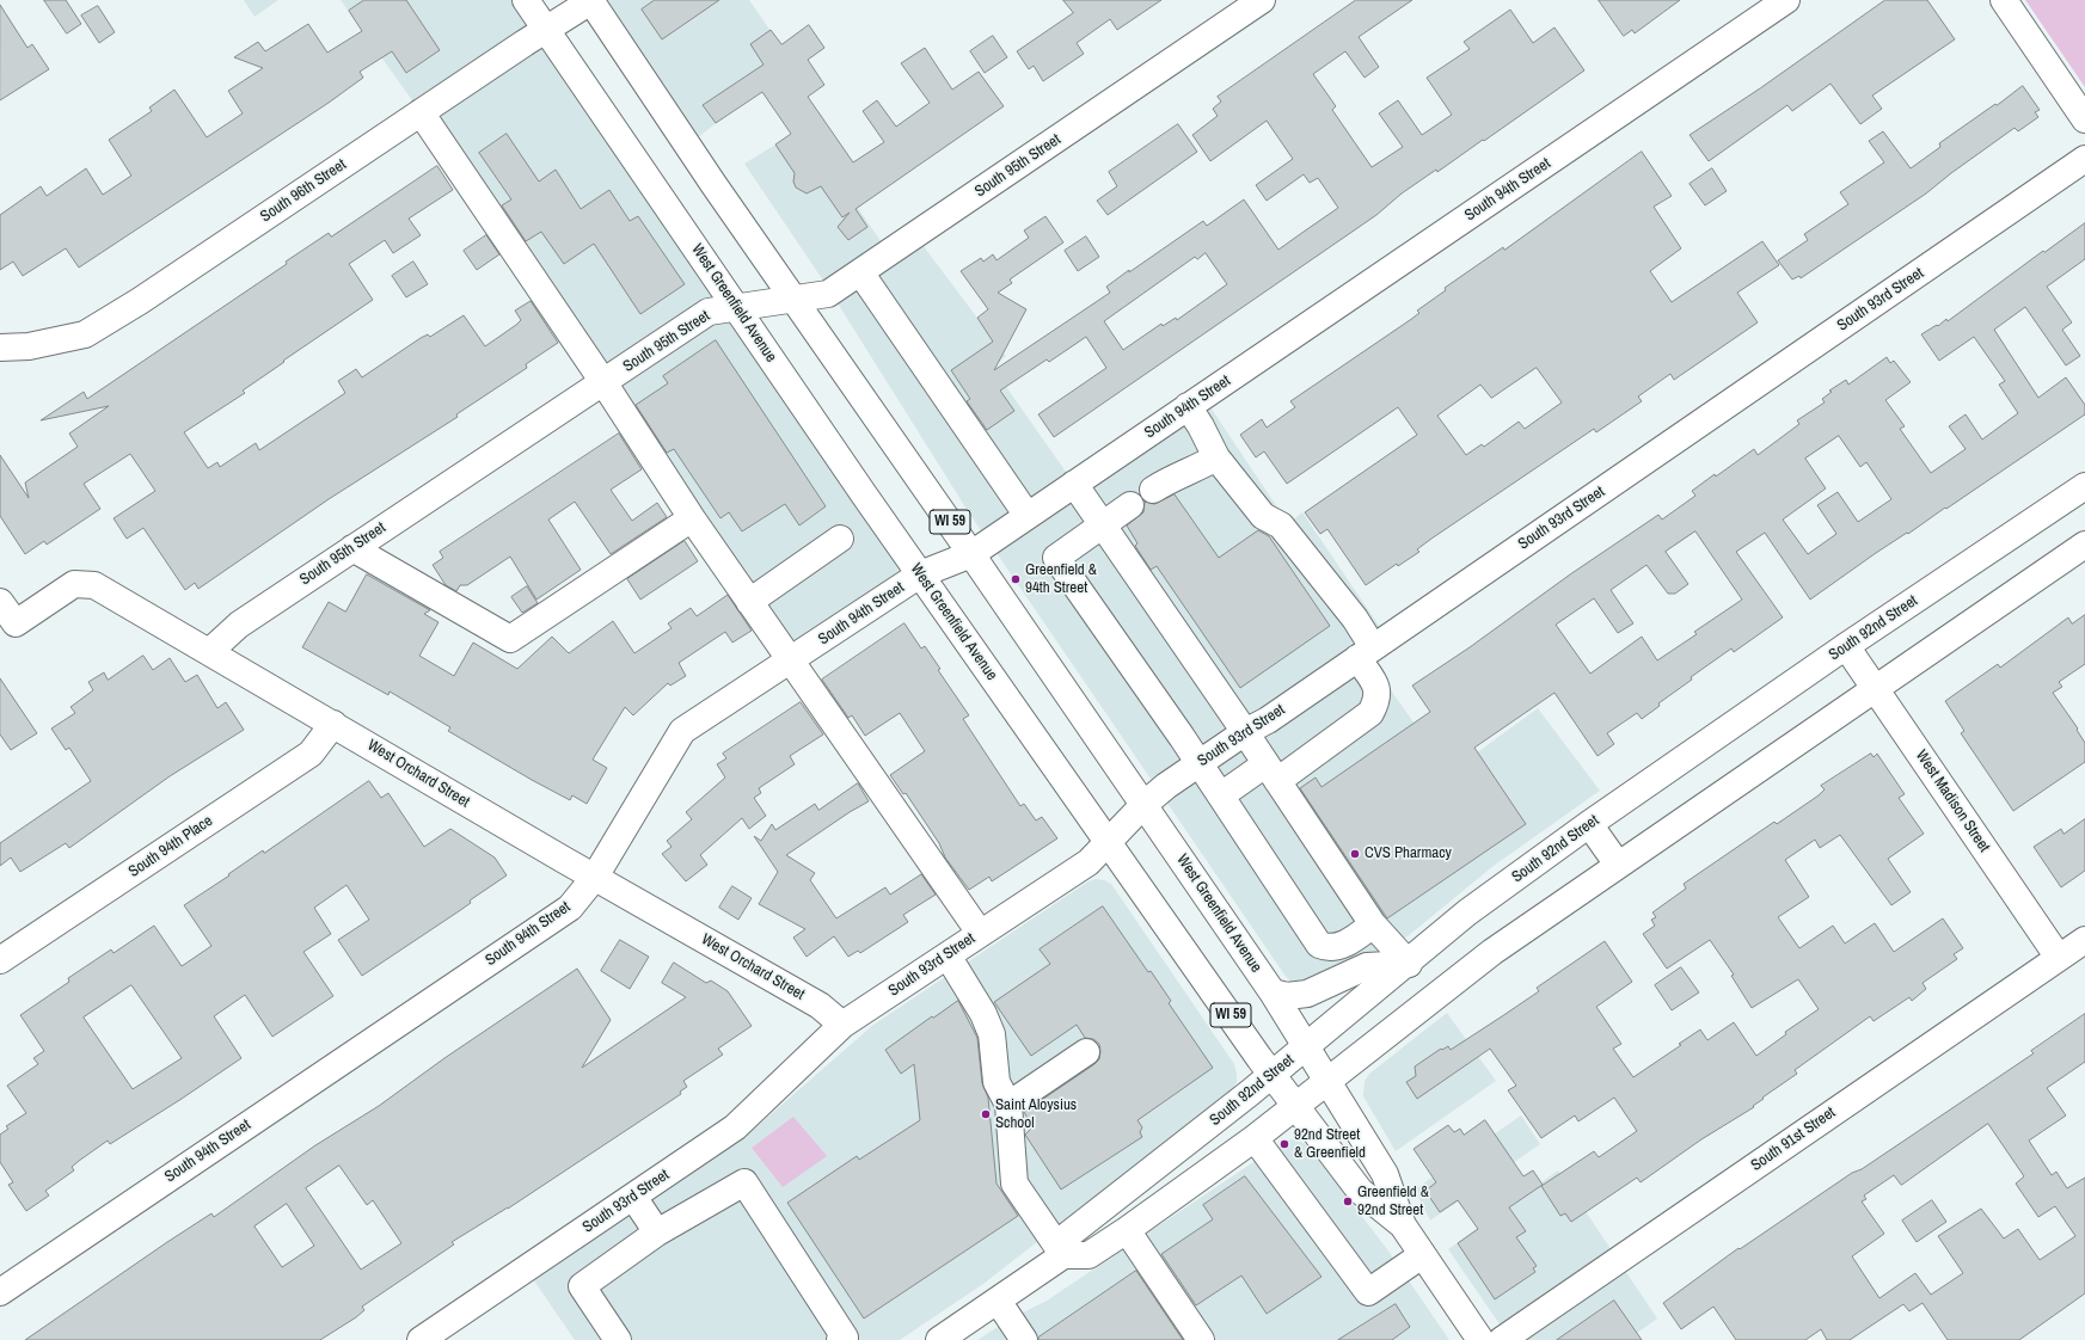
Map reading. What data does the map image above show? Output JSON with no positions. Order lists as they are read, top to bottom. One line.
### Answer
{"streets":{"street":["South 95th Street","South 94th Street","South 96th Street","South 93rd Street","West Greenfield Avenue","WI 59","South 92nd Street","West Orchard Street","West Madison Street","South 94th Place","South 91st Street"]},"crossings":[["South 95th Street","West Greenfield Avenue"],["South 95th Street","West Orchard Street"],["South 94th Street","West Greenfield Avenue"],["South 94th Street","West Orchard Street"],["South 96th Street","West Greenfield Avenue"],["South 93rd Street","West Greenfield Avenue"],["South 93rd Street","West Orchard Street"],["West Greenfield Avenue","South 92nd Street"],["South 92nd Street","West Madison Street"],["West Orchard Street","South 94th Place"],["West Madison Street","South 91st Street"]],"places":["Greenfield & 94th Street","CVS Pharmacy","Saint Aloysius School","92nd Street & Greenfield","Greenfield & 92nd Street"]}
